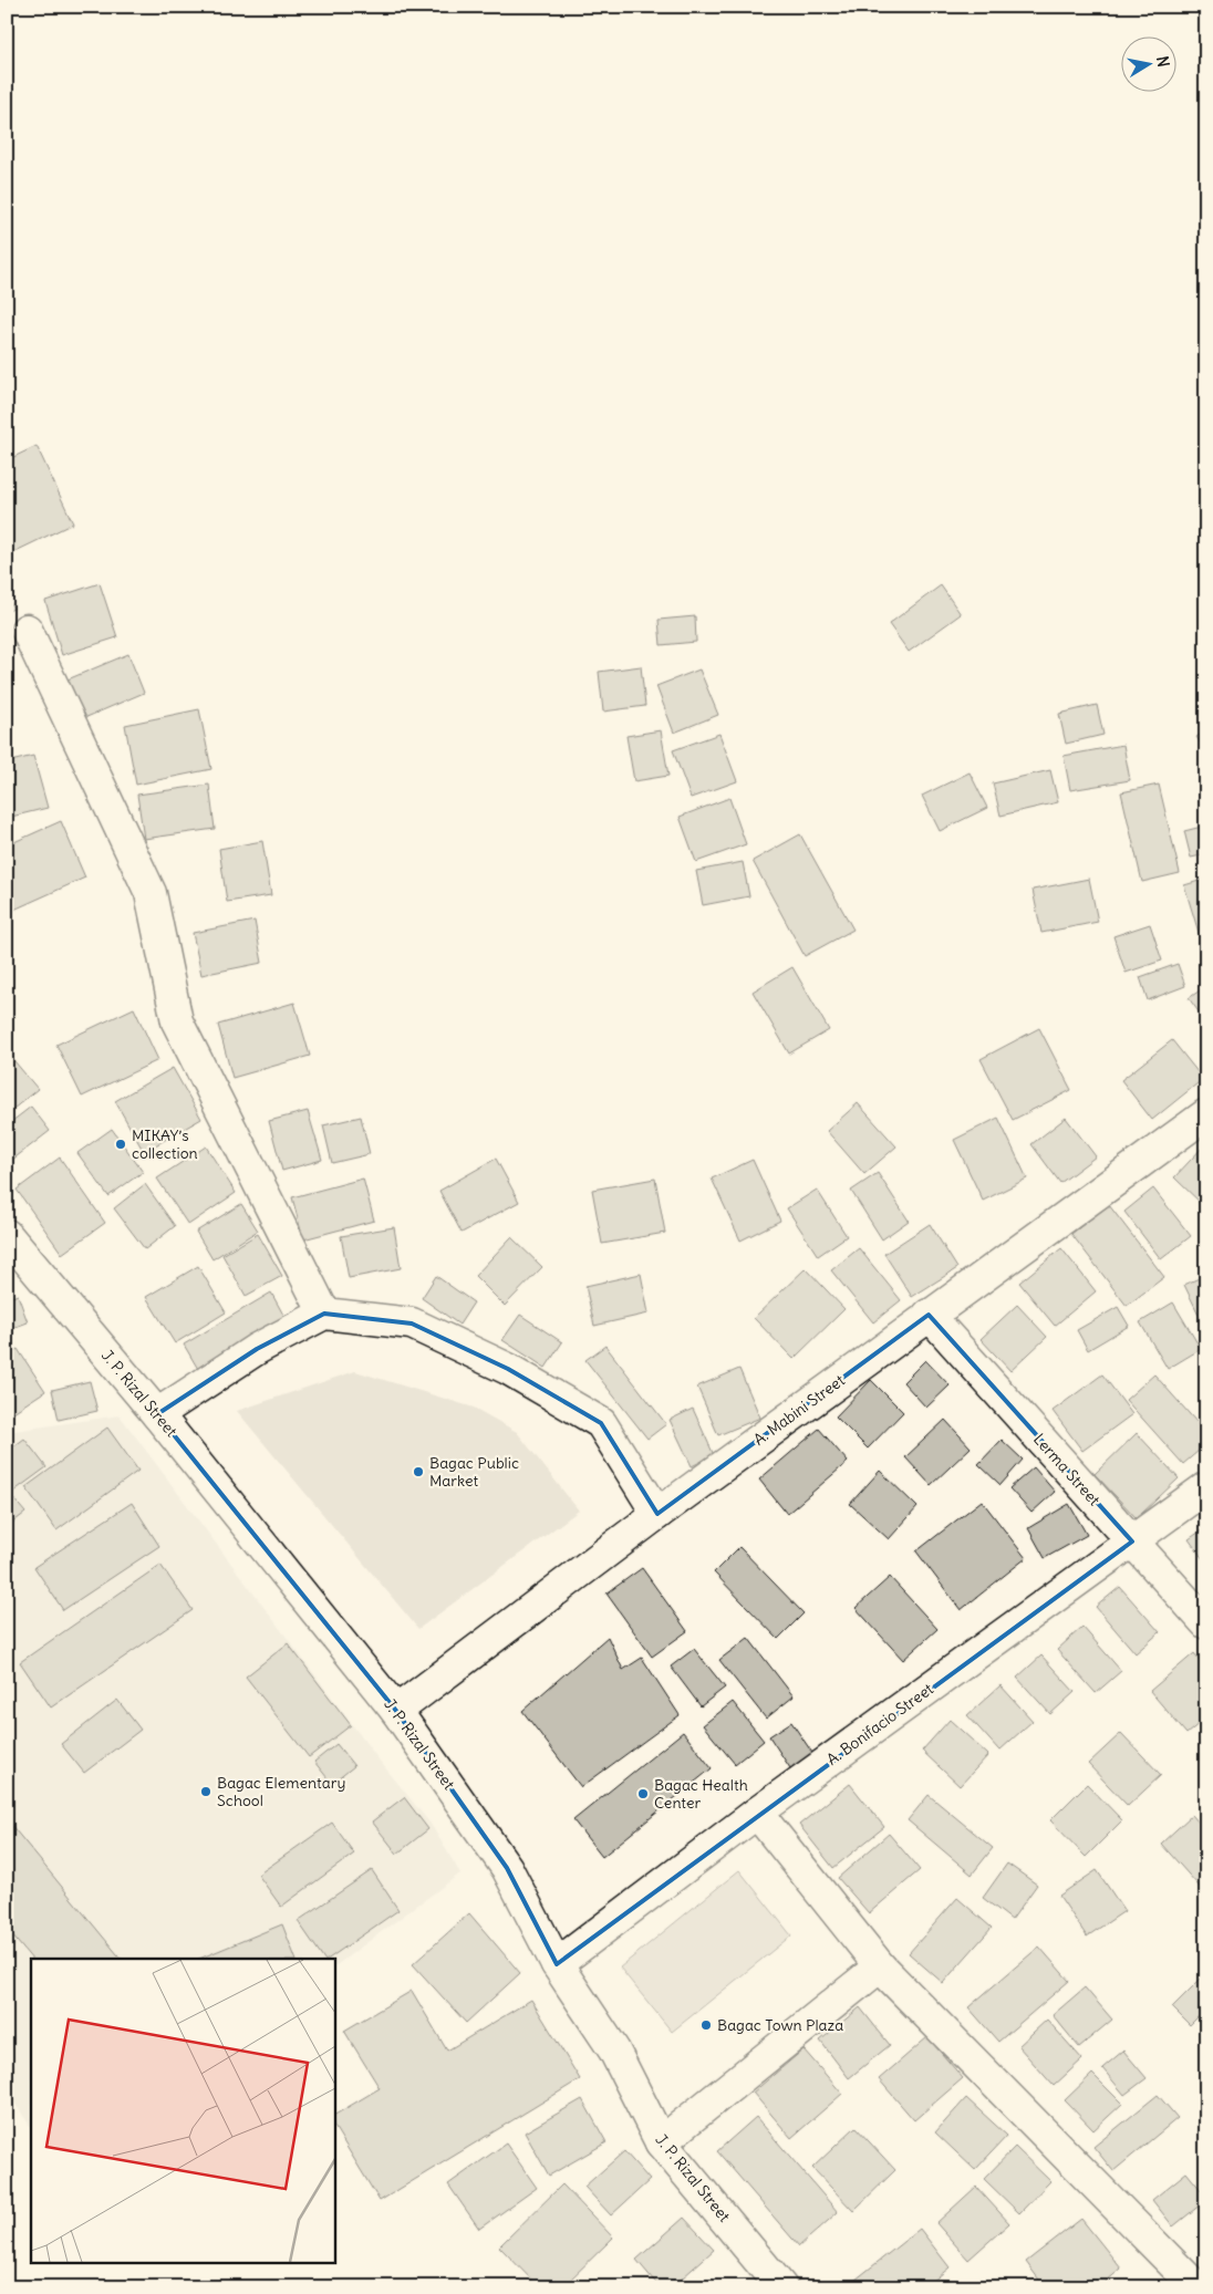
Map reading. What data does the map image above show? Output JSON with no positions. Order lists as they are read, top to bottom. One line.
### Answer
{"streets":{"street":["J. P. Rizal Street","A. Mabini Street","Lerma Street","A. Bonifacio Street"]},"crossings":[["J. P. Rizal Street","A. Mabini Street"],["J. P. Rizal Street","A. Bonifacio Street"],["A. Mabini Street","Lerma Street"],["Lerma Street","A. Bonifacio Street"]],"places":["MIKAY’s collection","Bagac Public Market","Bagac Elementary School","Bagac Health Center","Bagac Town Plaza"],"north":"right"}
